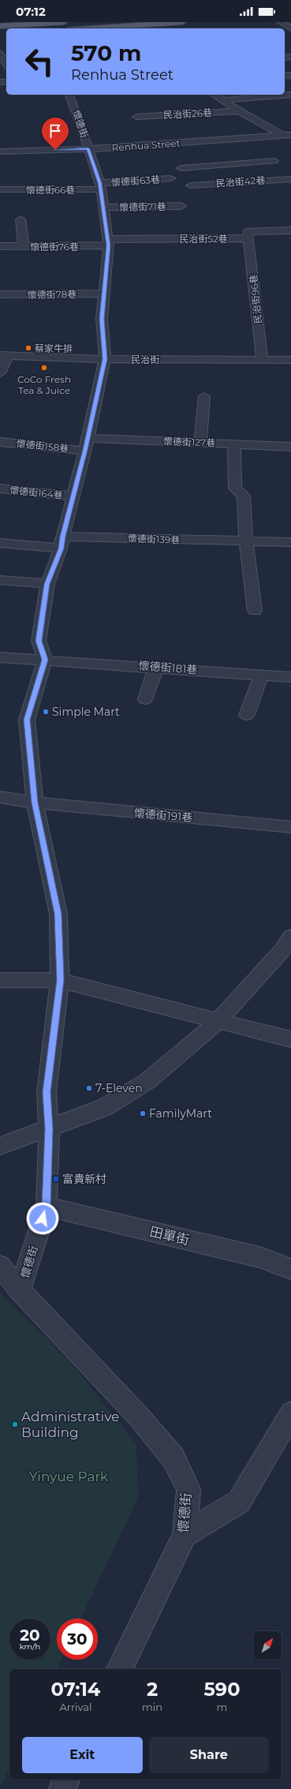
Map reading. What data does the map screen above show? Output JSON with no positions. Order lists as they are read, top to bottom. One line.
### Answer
{"streets":{"street":["民治街26巷","懷德街","Renhua Street","懷德街63巷","民治街42巷","懷德街66巷","懷德街71巷","民治街52巷","懷德街76巷","懷德街78巷","民治街96巷","民治街","懷德街127巷","懷德街158巷","懷德街164巷","懷德街139巷","懷德街181巷","懷德街191巷","田單街"]},"crossings":[["懷德街","Renhua Street"],["懷德街","懷德街63巷"],["懷德街","懷德街66巷"],["懷德街","懷德街71巷"],["懷德街","民治街52巷"],["懷德街","懷德街76巷"],["懷德街","懷德街78巷"],["懷德街","民治街"],["懷德街","懷德街127巷"],["懷德街","懷德街158巷"],["懷德街","懷德街164巷"],["懷德街","懷德街139巷"],["懷德街","懷德街181巷"],["懷德街","懷德街191巷"],["懷德街","田單街"],["懷德街63巷","懷德街66巷"],["民治街52巷","懷德街76巷"],["民治街52巷","民治街96巷"],["民治街96巷","民治街"]],"parks":["Yinyue Park"],"places":{"other":["蔡家牛排","CoCo Fresh Tea & Juice","Simple Mart","7-Eleven","FamilyMart","Administrative Building"],"transit":["富貴新村"]},"north":"top right","page":{"status":"07:12","turn":["570 m","Renhua Street"],"speed":"20 km/h","limit":"30","eta":["07:14","Arrival","2","min","590","m"],"buttons":["Exit","Share"]}}
